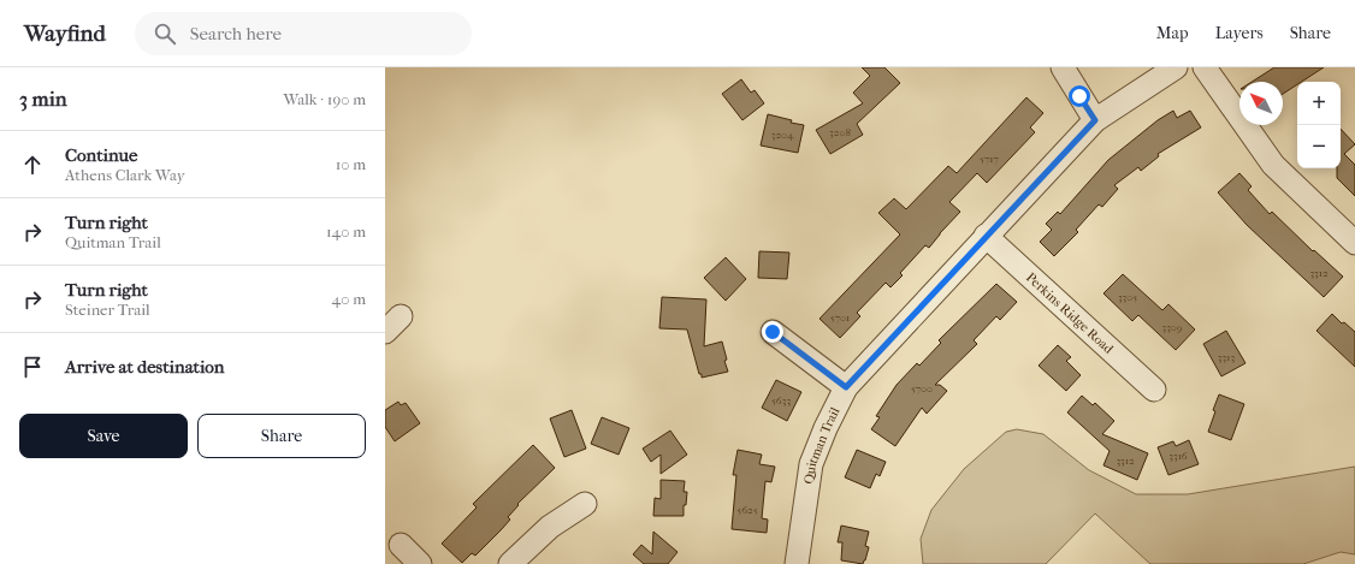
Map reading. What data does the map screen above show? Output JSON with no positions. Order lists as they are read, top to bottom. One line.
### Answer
{"streets":{"street":["Perkins Ridge Road","Quitman Trail"]},"crossings":[["Perkins Ridge Road","Quitman Trail"]],"house_numbers":["3208","3204","5717","3312","3305","5701","3309","3313","5700","5633","3316","3312","5625"],"north":"top left","page":{"header":"Wayfind","search":"Search here","nav":["Map","Layers","Share"],"heading":["3 min","Walk · 190 m"],"map_buttons":["+","−"],"list":[["Continue","Athens Clark Way","10 m"],["Turn right","Quitman Trail","140 m"],["Turn right","Steiner Trail","40 m"],"Arrive at destination"],"buttons":["Save","Share"]}}
